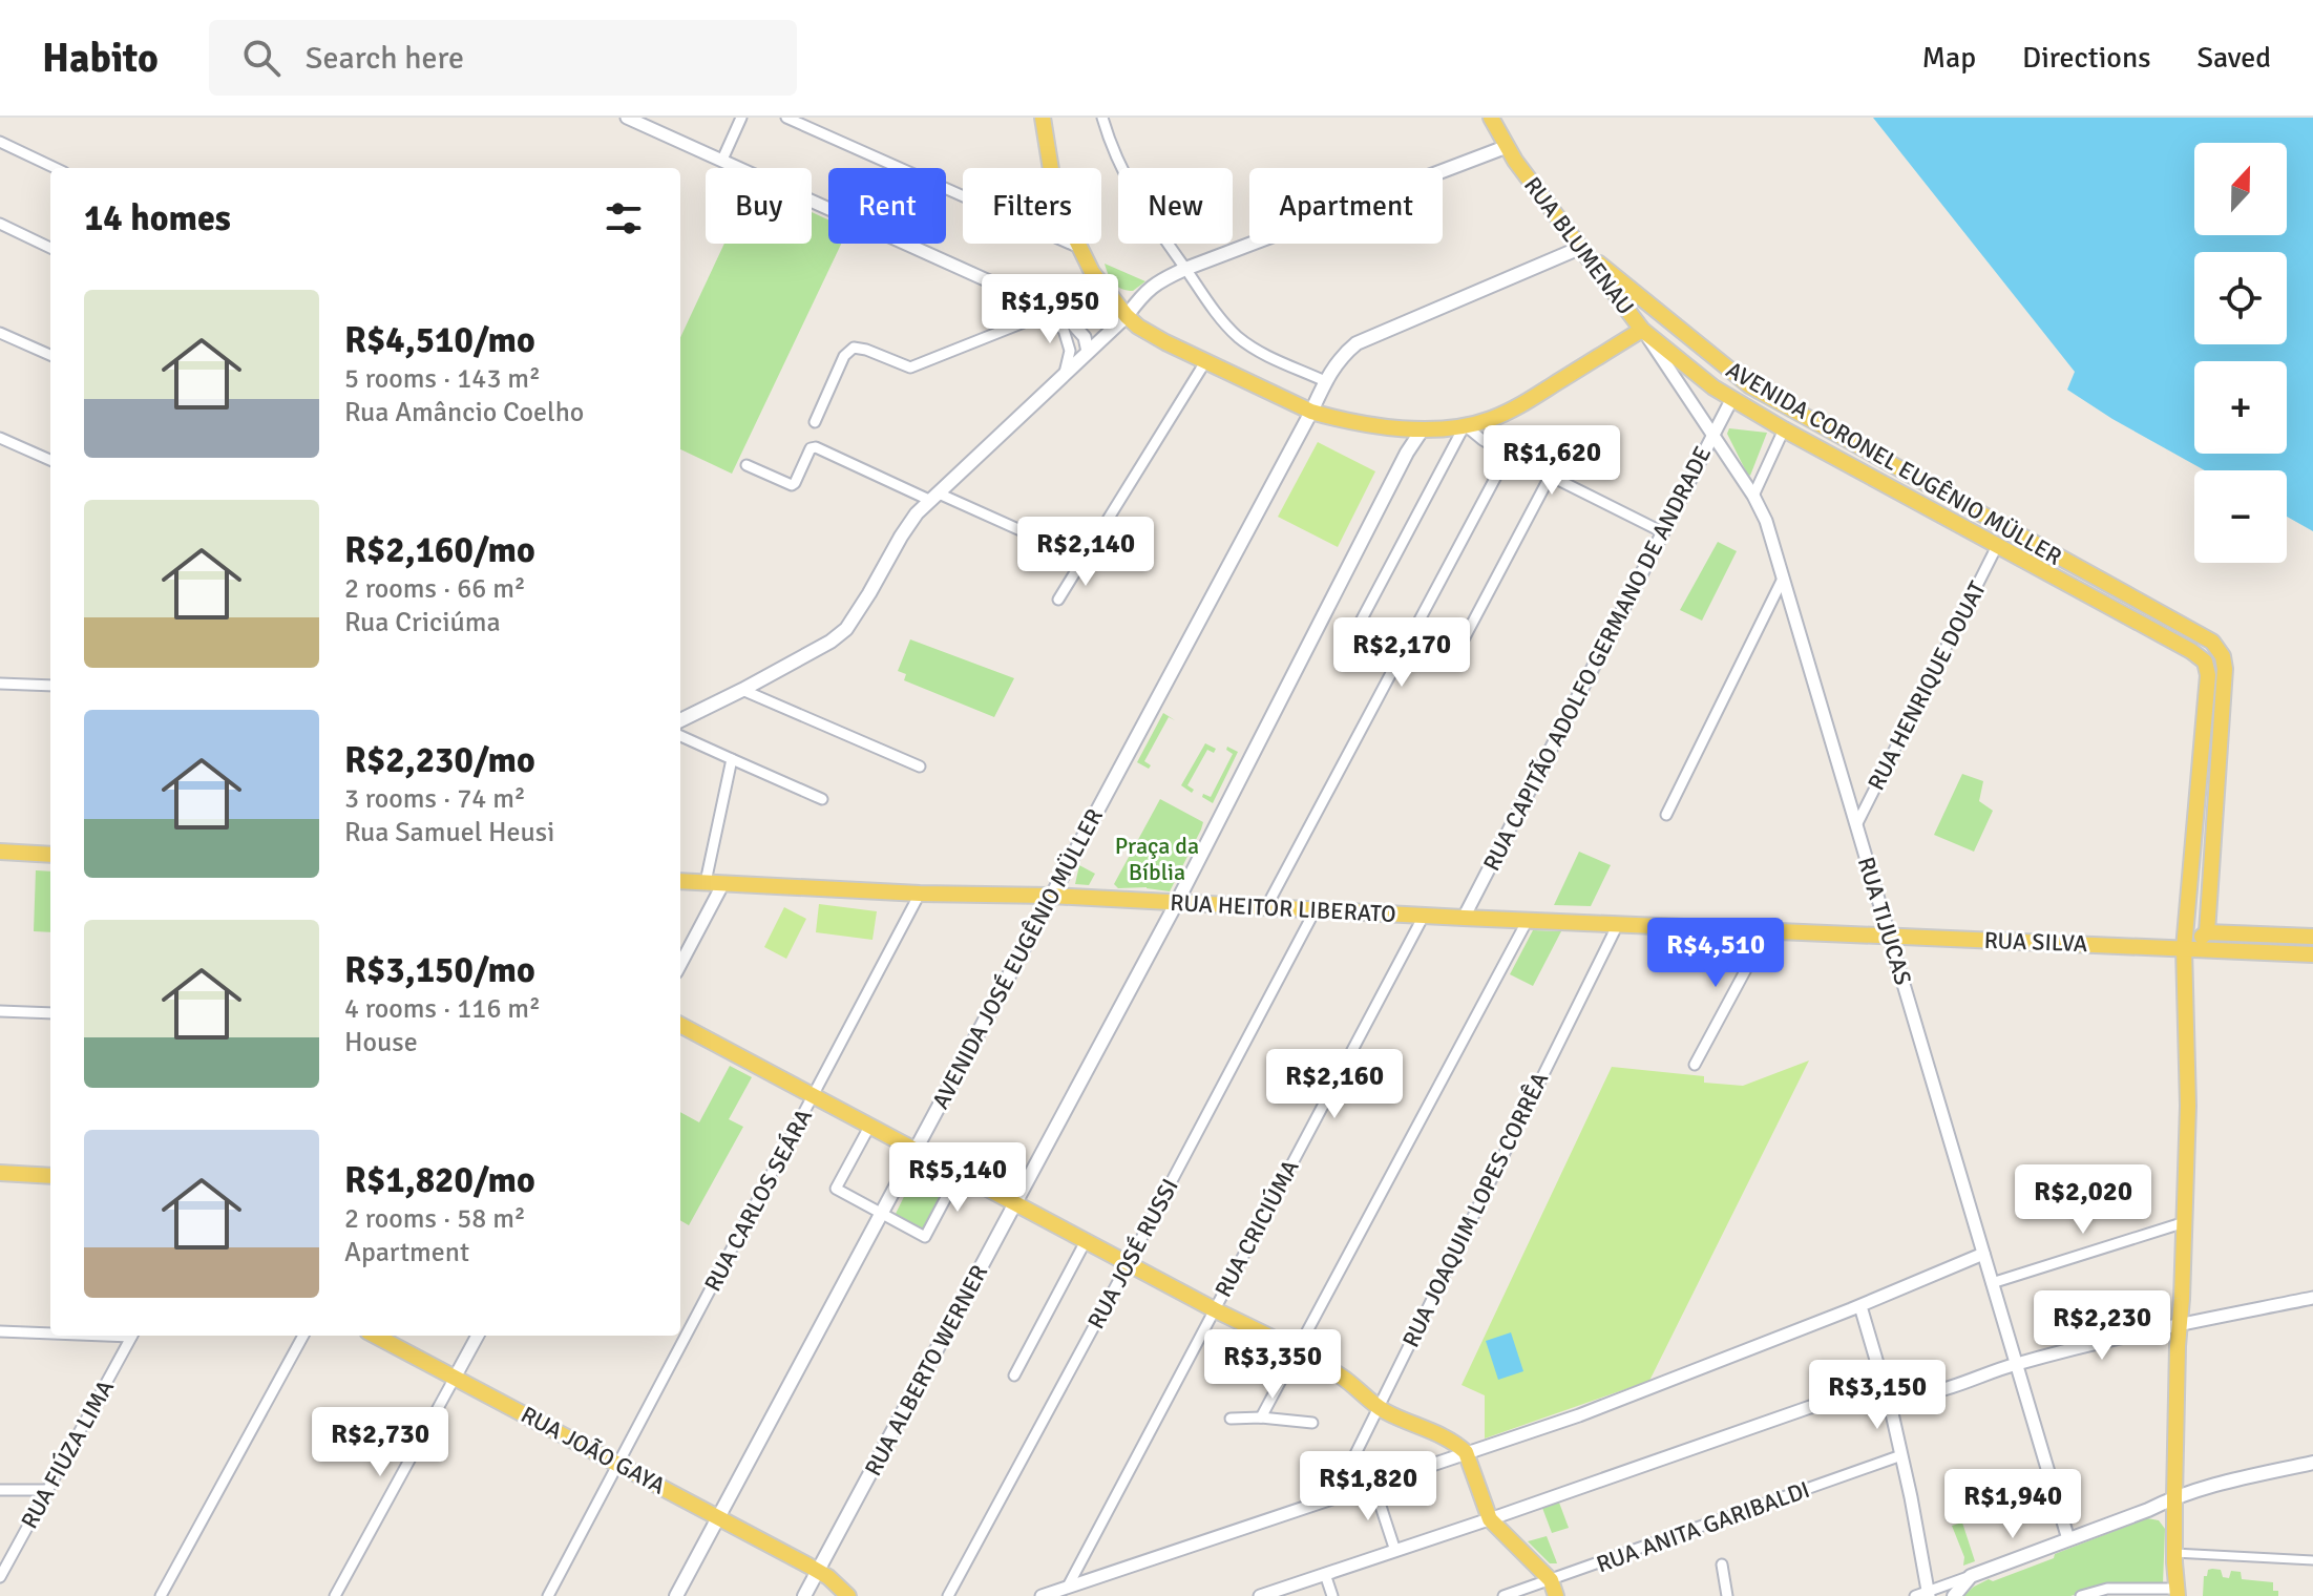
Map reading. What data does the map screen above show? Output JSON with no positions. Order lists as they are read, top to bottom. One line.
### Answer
{"streets":{"main road":["RUA BLUMENAU","AVENIDA CORONEL EUGÊNIO MÜLLER","RUA HEITOR LIBERATO","RUA SILVA","AVENIDA JOSÉ EUGÊNIO MÜLLER","RUA ALBERTO WERNER","RUA JOÃO GAYA"],"street":["RUA CAPITÃO ADOLFO GERMANO DE ANDRADE","RUA HENRIQUE DOUAT","RUA TIJUCAS","RUA CARLOS SEÁRA","RUA JOAQUIM LOPES CORRÊA","RUA CRICIÚMA","RUA JOSÉ RUSSI","RUA FIÚZA LIMA","RUA ANITA GARIBALDI"]},"crossings":[["RUA BLUMENAU","AVENIDA CORONEL EUGÊNIO MÜLLER"],["RUA BLUMENAU","RUA TIJUCAS"],["RUA BLUMENAU","AVENIDA JOSÉ EUGÊNIO MÜLLER"],["AVENIDA CORONEL EUGÊNIO MÜLLER","RUA CAPITÃO ADOLFO GERMANO DE ANDRADE"],["AVENIDA CORONEL EUGÊNIO MÜLLER","RUA HENRIQUE DOUAT"],["AVENIDA CORONEL EUGÊNIO MÜLLER","RUA TIJUCAS"],["AVENIDA CORONEL EUGÊNIO MÜLLER","RUA SILVA"],["AVENIDA CORONEL EUGÊNIO MÜLLER","AVENIDA JOSÉ EUGÊNIO MÜLLER"],["RUA CAPITÃO ADOLFO GERMANO DE ANDRADE","RUA HEITOR LIBERATO"],["RUA CAPITÃO ADOLFO GERMANO DE ANDRADE","RUA TIJUCAS"],["RUA HENRIQUE DOUAT","RUA TIJUCAS"],["RUA HEITOR LIBERATO","RUA TIJUCAS"],["RUA HEITOR LIBERATO","RUA SILVA"],["RUA HEITOR LIBERATO","AVENIDA JOSÉ EUGÊNIO MÜLLER"],["RUA HEITOR LIBERATO","RUA CARLOS SEÁRA"],["RUA HEITOR LIBERATO","RUA JOAQUIM LOPES CORRÊA"],["RUA HEITOR LIBERATO","RUA CRICIÚMA"],["RUA HEITOR LIBERATO","RUA JOSÉ RUSSI"],["RUA HEITOR LIBERATO","RUA ALBERTO WERNER"],["RUA TIJUCAS","RUA SILVA"],["AVENIDA JOSÉ EUGÊNIO MÜLLER","RUA JOÃO GAYA"],["RUA CARLOS SEÁRA","RUA JOÃO GAYA"],["RUA ALBERTO WERNER","RUA JOÃO GAYA"]],"parks":["Praça da Bíblia"],"north":"top","page":{"header":"Habito","search":"Search here","nav":["Map","Directions","Saved"],"map_buttons":["+","−"],"chip":["Buy","Rent","Filters","New","Apartment"],"heading":"14 homes","list":[{"name":"R$4,510/mo","note":"5 rooms · 143 m² · Rua Amâncio Coelho"},{"name":"R$2,160/mo","note":"2 rooms · 66 m² · Rua Criciúma"},{"name":"R$2,230/mo","note":"3 rooms · 74 m² · Rua Samuel Heusi"},{"name":"R$3,150/mo","note":"4 rooms · 116 m² · House"},{"name":"R$1,820/mo","note":"2 rooms · 58 m² · Apartment"}],"price":["R$1,950","R$1,620","R$2,140","R$2,170","R$4,510","R$2,160","R$5,140","R$2,020","R$2,230","R$3,350","R$3,150","R$2,730","R$1,820","R$1,940"]}}
